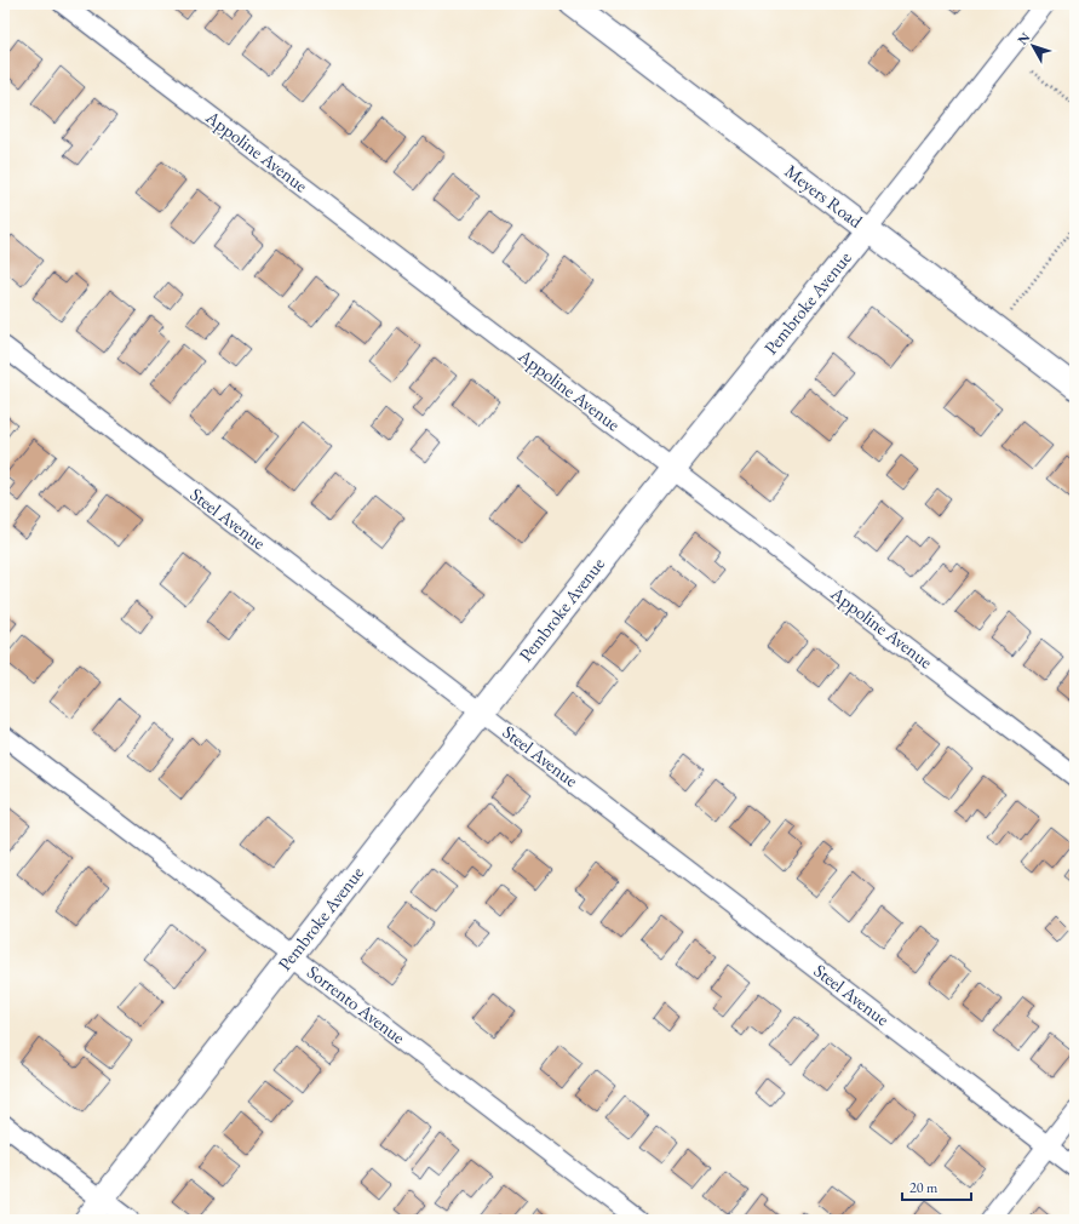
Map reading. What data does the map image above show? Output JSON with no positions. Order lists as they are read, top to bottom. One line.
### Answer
{"streets":{"street":["Appoline Avenue","Meyers Road","Pembroke Avenue","Steel Avenue","Sorrento Avenue"]},"crossings":[["Appoline Avenue","Pembroke Avenue"],["Meyers Road","Pembroke Avenue"],["Pembroke Avenue","Steel Avenue"],["Pembroke Avenue","Sorrento Avenue"]],"scale_bar":"20 m","north":"top left"}
